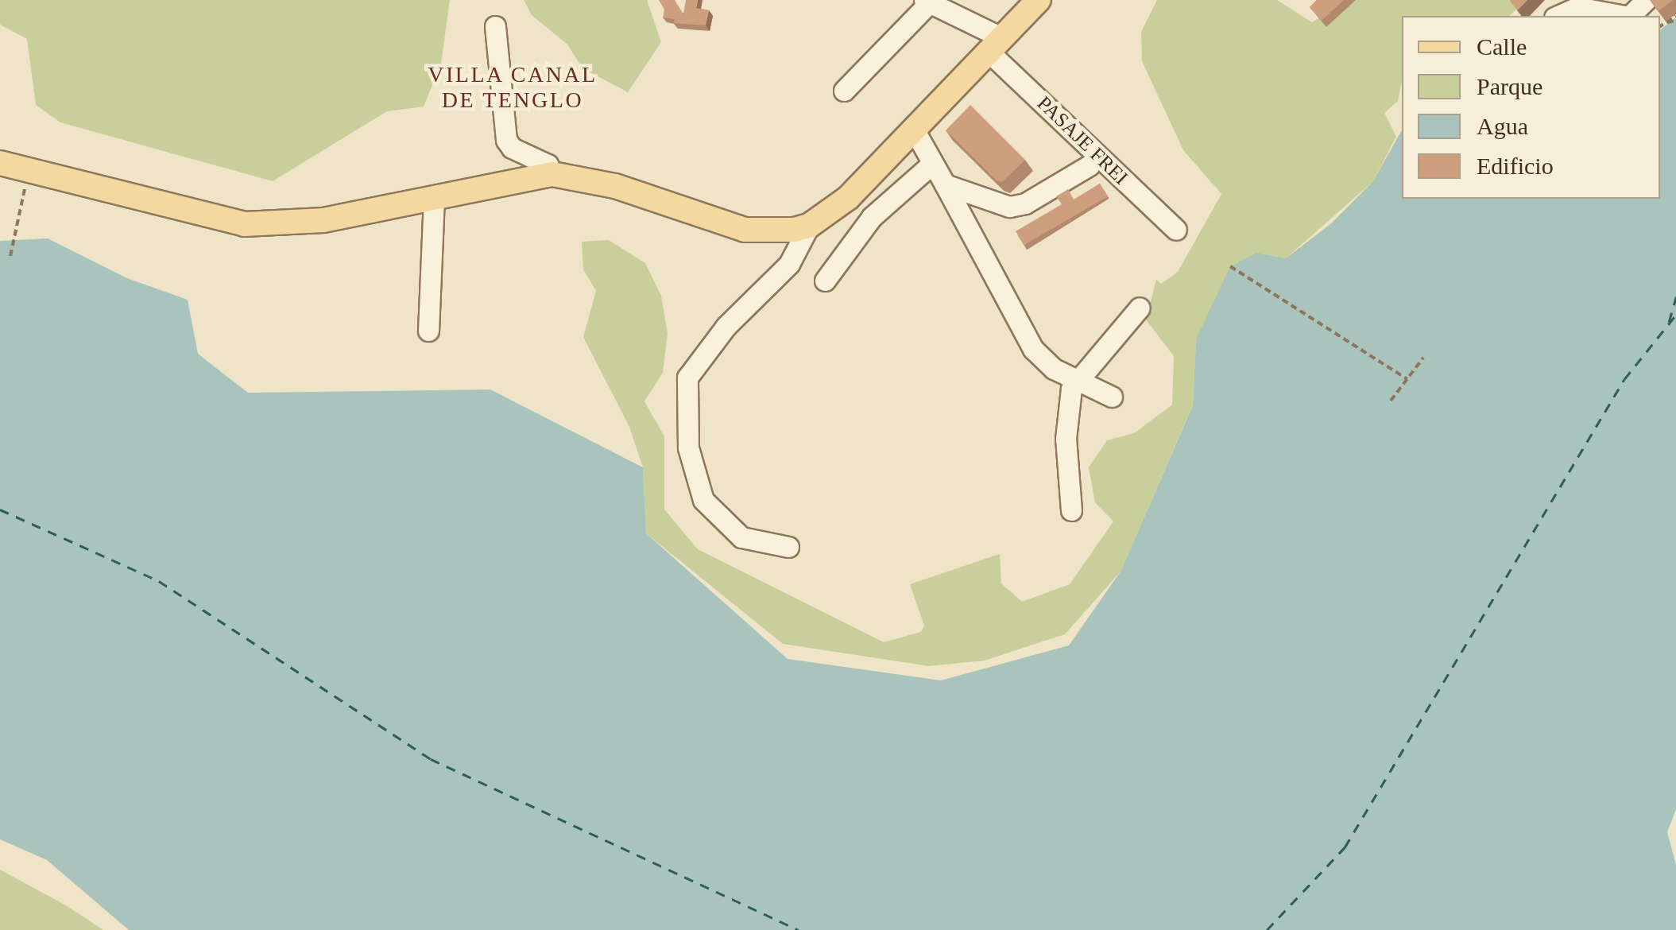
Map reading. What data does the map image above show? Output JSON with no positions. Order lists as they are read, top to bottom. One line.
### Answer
{"streets":{"street":["PASAJE FREI"]},"districts":["VILLA CANAL DE TENGLO"],"legend":["Calle","Parque","Agua","Edificio"]}
